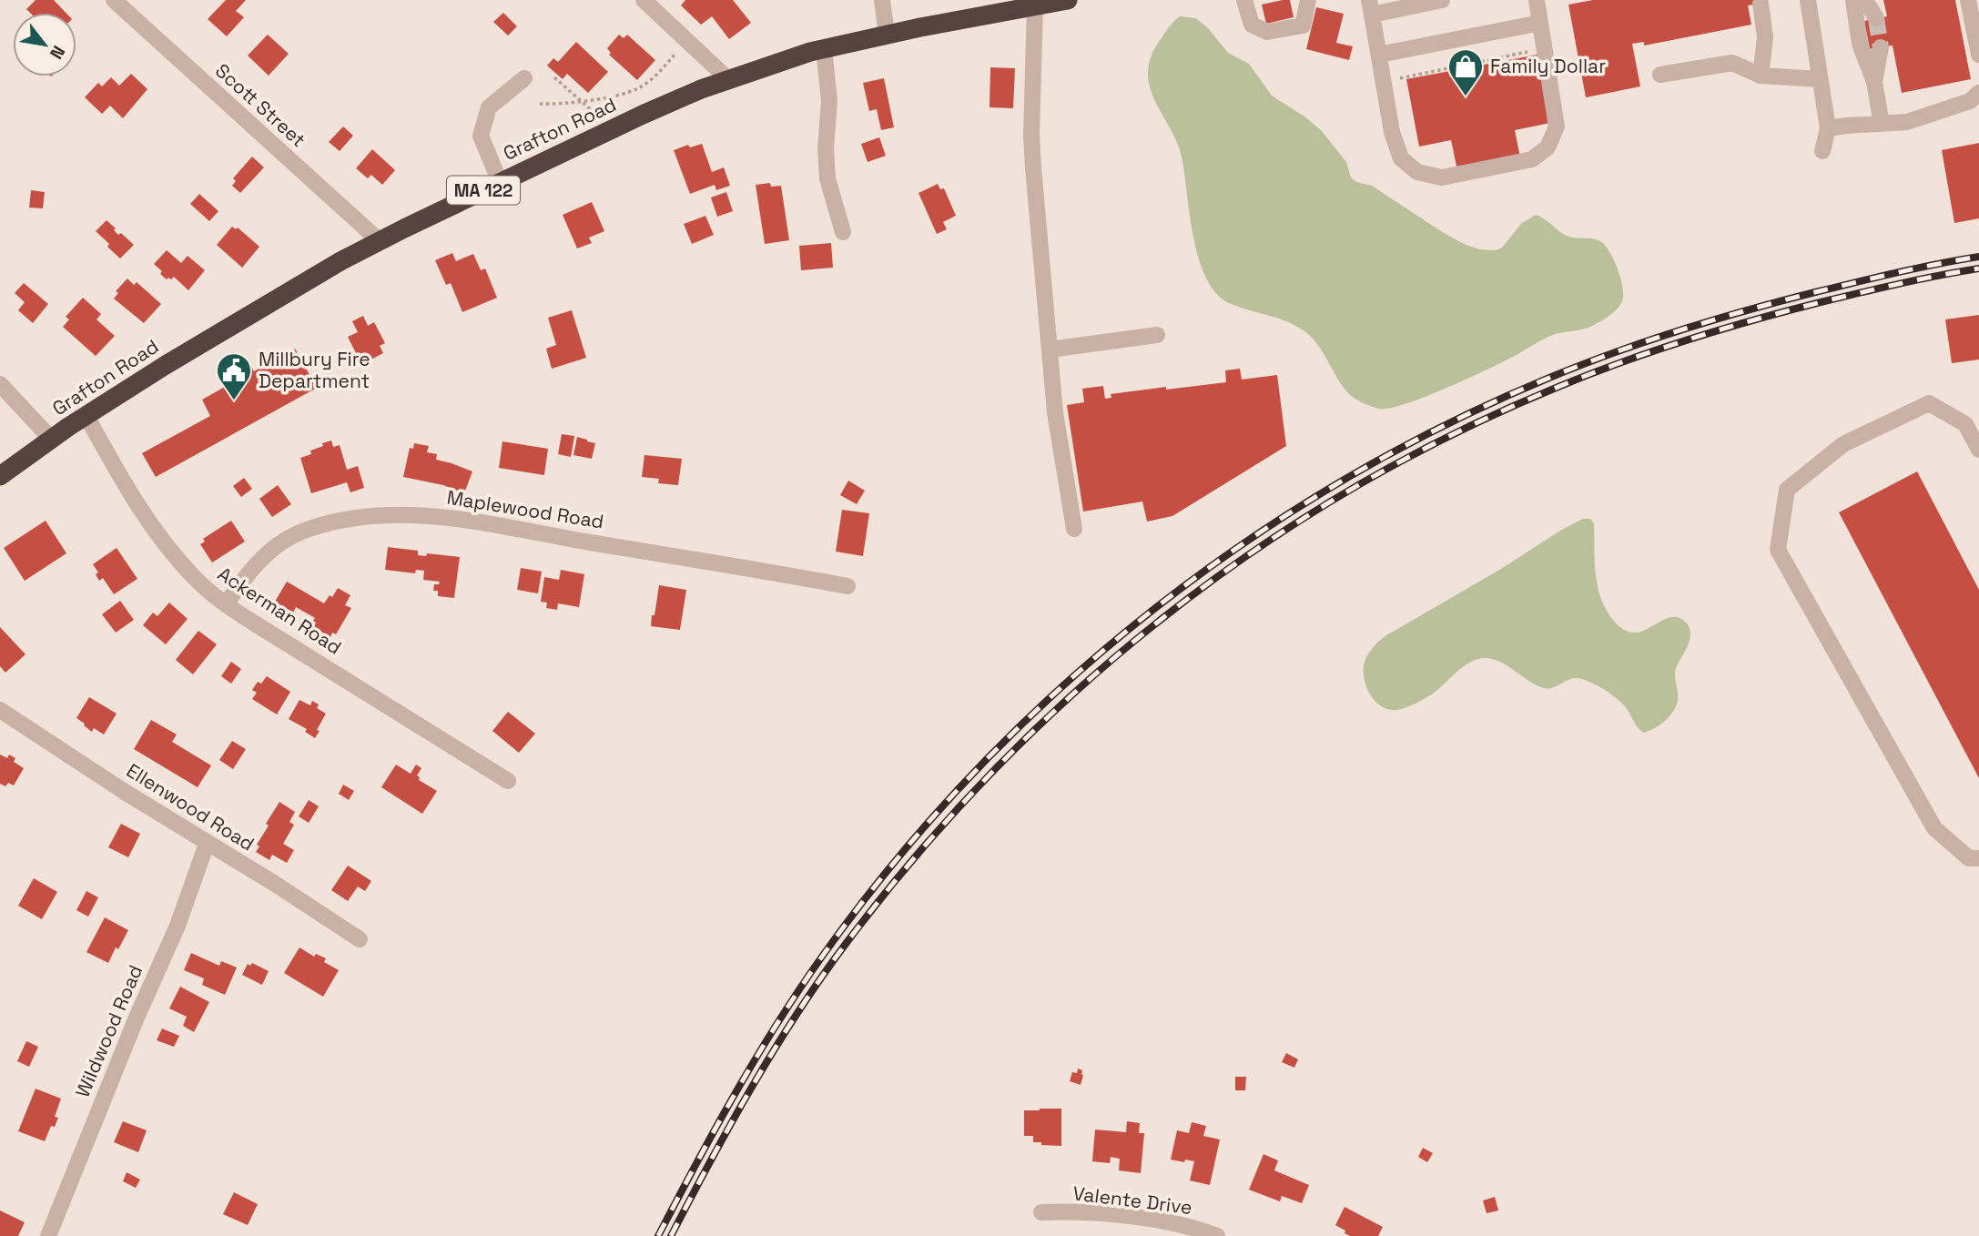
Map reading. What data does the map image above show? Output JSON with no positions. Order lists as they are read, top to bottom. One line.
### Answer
{"streets":{"highway":["Grafton Road","MA 122"],"street":["Scott Street","Maplewood Road","Ackerman Road","Ellenwood Road","Wildwood Road","Valente Drive"]},"crossings":[["Scott Street","Grafton Road"],["Grafton Road","MA 122"],["Grafton Road","Ackerman Road"],["Maplewood Road","Ackerman Road"],["Ellenwood Road","Wildwood Road"]],"places":{"shop":["Family Dollar"],"public building":["Millbury Fire Department"]},"north":"bottom right"}
